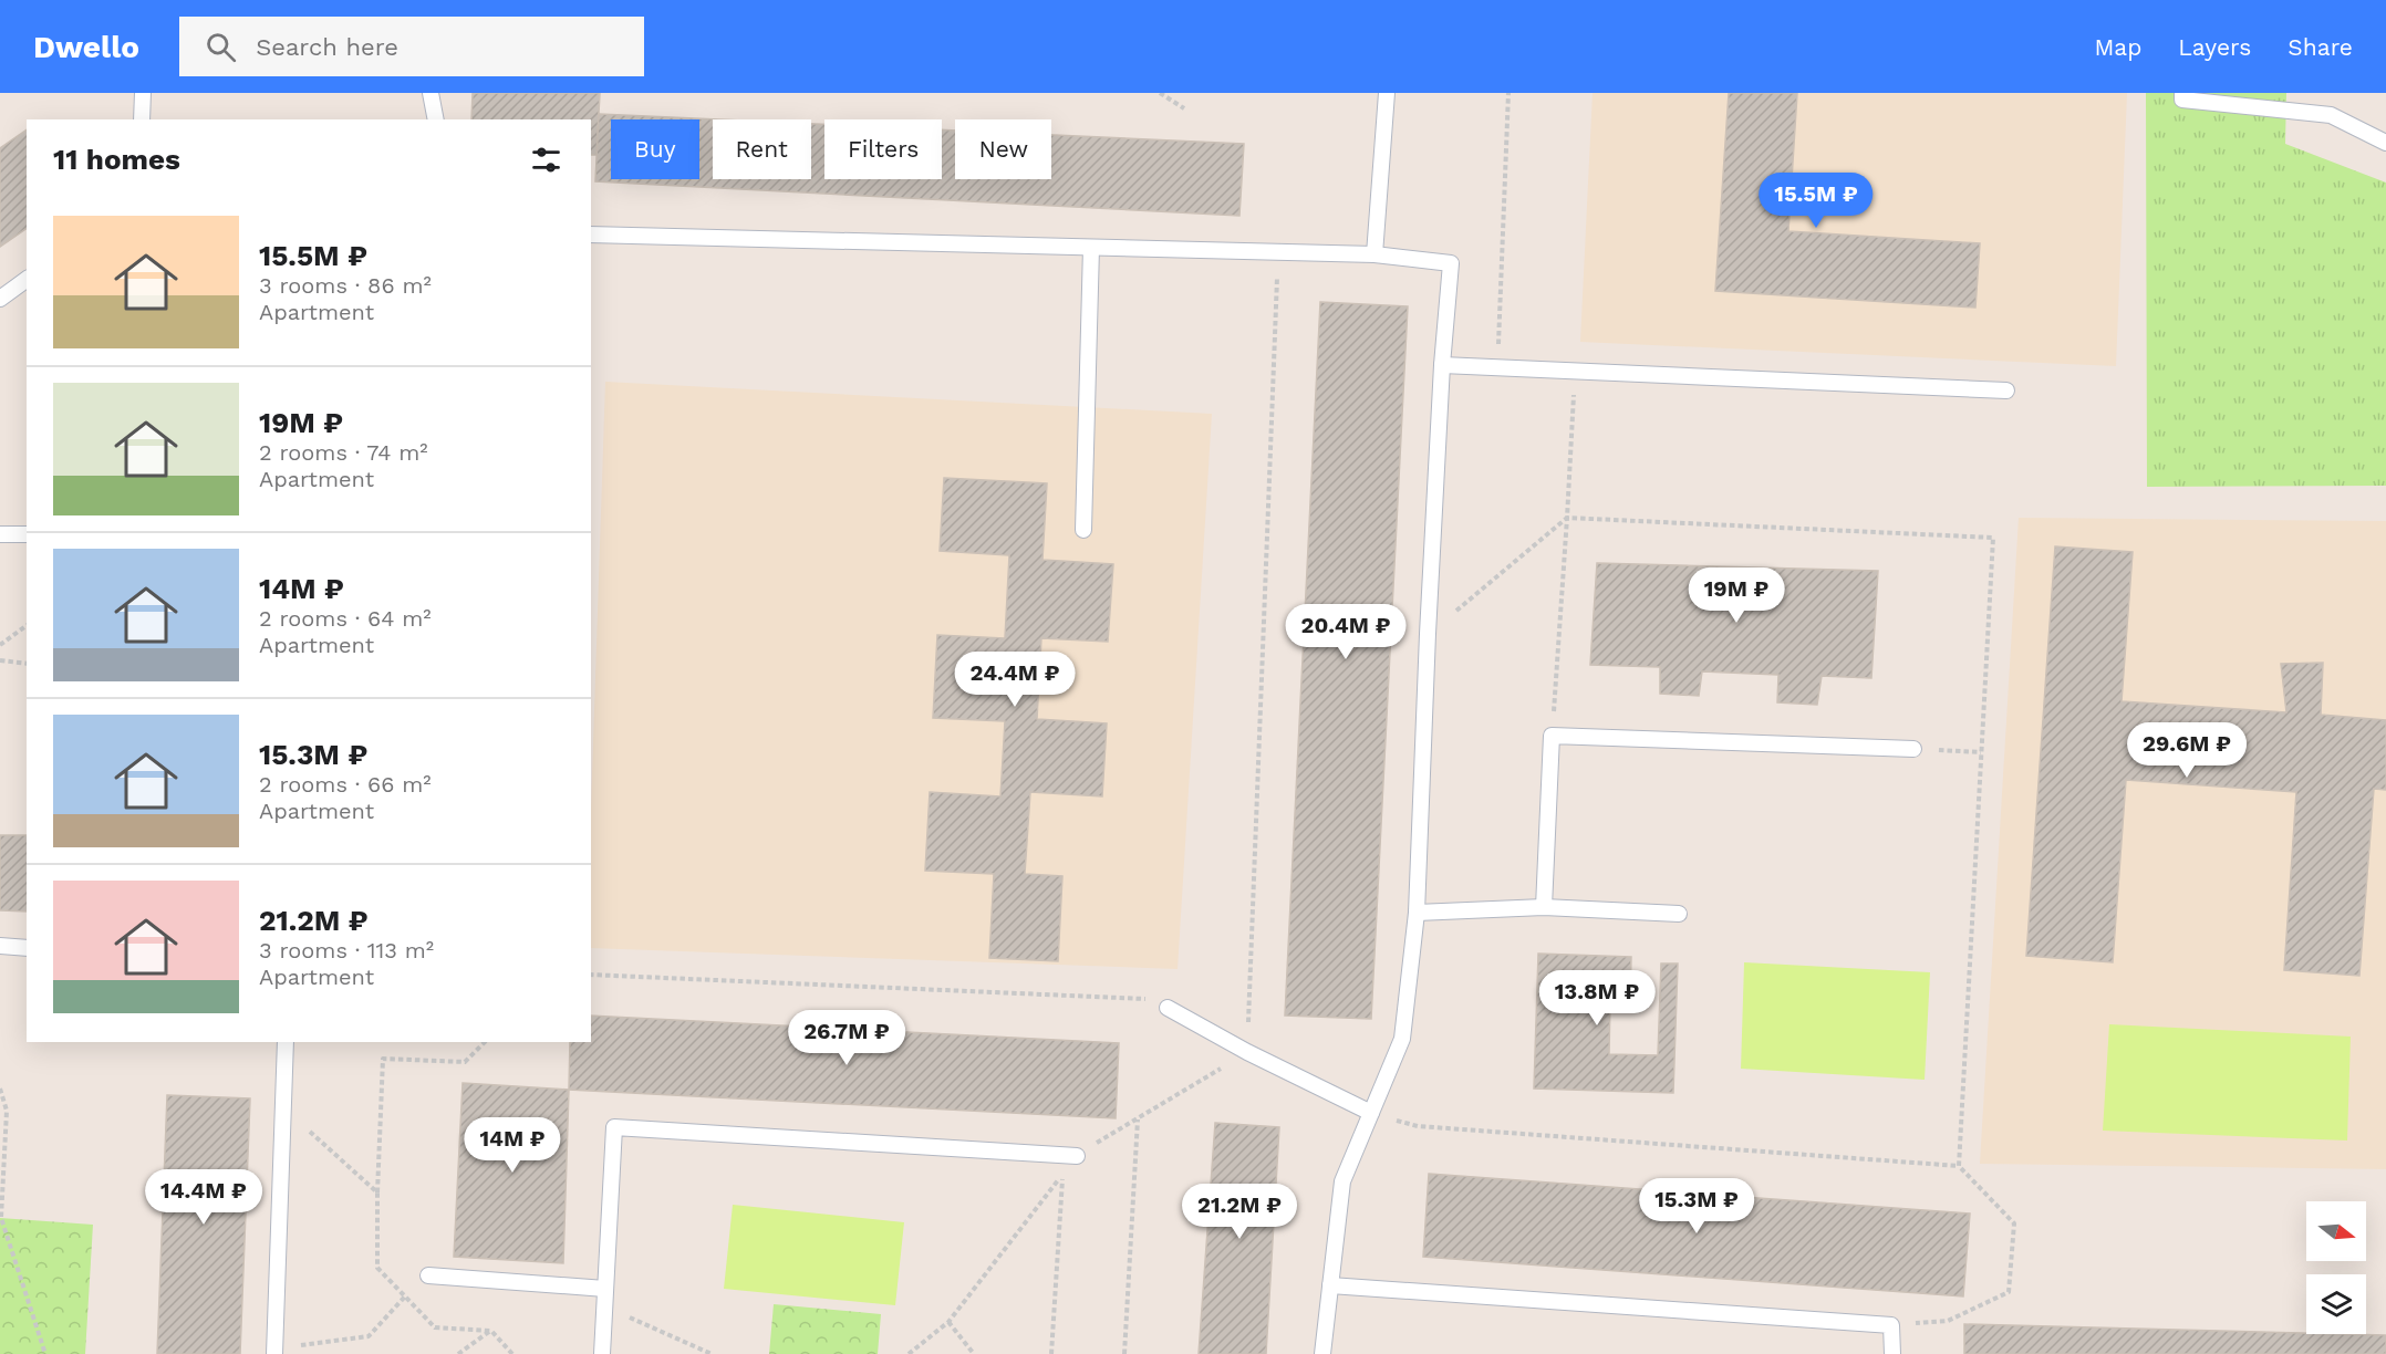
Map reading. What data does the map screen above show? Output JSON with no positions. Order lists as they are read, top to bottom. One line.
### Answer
{"north":"right","page":{"header":"Dwello","search":"Search here","nav":["Map","Layers","Share"],"chip":["Buy","Rent","Filters","New"],"heading":"11 homes","price":["15.5M ₽","19M ₽","20.4M ₽","24.4M ₽","29.6M ₽","13.8M ₽","26.7M ₽","14M ₽","14.4M ₽","15.3M ₽","21.2M ₽"],"list":[{"name":"15.5M ₽","note":"3 rooms · 86 m² · Apartment"},{"name":"19M ₽","note":"2 rooms · 74 m² · Apartment"},{"name":"14M ₽","note":"2 rooms · 64 m² · Apartment"},{"name":"15.3M ₽","note":"2 rooms · 66 m² · Apartment"},{"name":"21.2M ₽","note":"3 rooms · 113 m² · Apartment"}]}}
